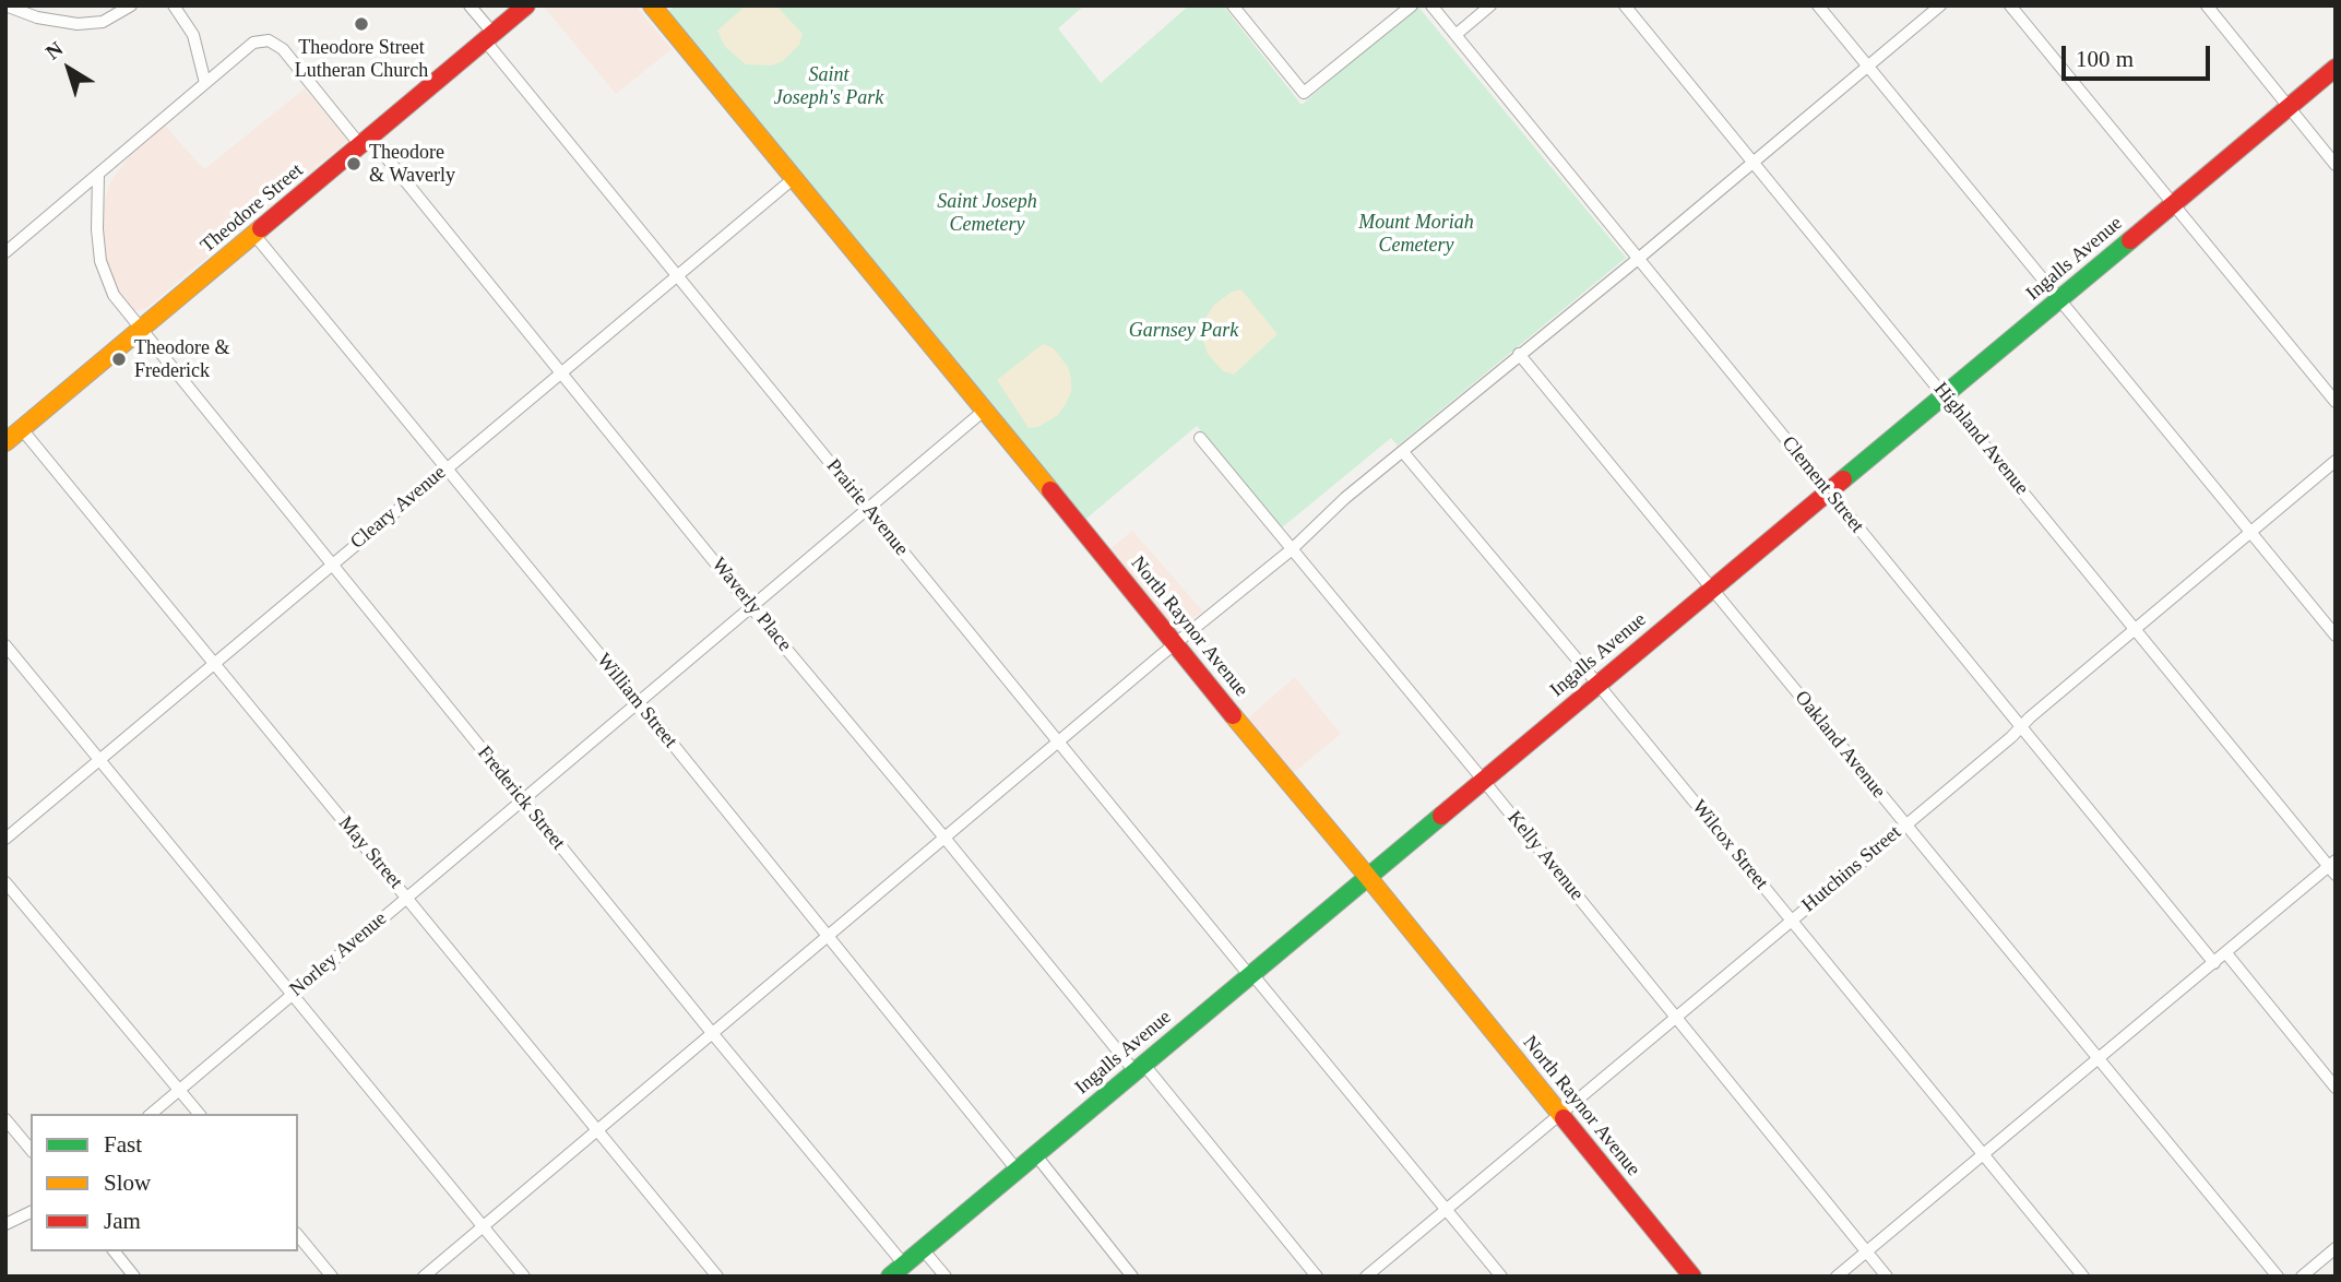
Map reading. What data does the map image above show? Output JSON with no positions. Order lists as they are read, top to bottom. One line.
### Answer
{"streets":{"main road":["Theodore Street","Ingalls Avenue","North Raynor Avenue"],"street":["Highland Avenue","Clement Street","Cleary Avenue","Prairie Avenue","Waverly Place","William Street","Oakland Avenue","Frederick Street","Wilcox Street","May Street","Kelly Avenue","Hutchins Street","Norley Avenue"]},"crossings":[["Theodore Street","Prairie Avenue"],["Theodore Street","Waverly Place"],["Theodore Street","William Street"],["Theodore Street","Frederick Street"],["Theodore Street","May Street"],["Ingalls Avenue","Highland Avenue"],["Ingalls Avenue","Clement Street"],["Ingalls Avenue","Prairie Avenue"],["Ingalls Avenue","Waverly Place"],["Ingalls Avenue","North Raynor Avenue"],["Ingalls Avenue","William Street"],["Ingalls Avenue","Oakland Avenue"],["Ingalls Avenue","Frederick Street"],["Ingalls Avenue","Wilcox Street"],["Ingalls Avenue","Kelly Avenue"],["Highland Avenue","Hutchins Street"],["Clement Street","Hutchins Street"],["Cleary Avenue","Prairie Avenue"],["Cleary Avenue","Waverly Place"],["Cleary Avenue","North Raynor Avenue"],["Cleary Avenue","William Street"],["Cleary Avenue","Frederick Street"],["Cleary Avenue","May Street"],["Prairie Avenue","Hutchins Street"],["Prairie Avenue","Norley Avenue"],["Waverly Place","Norley Avenue"],["North Raynor Avenue","Hutchins Street"],["North Raynor Avenue","Norley Avenue"],["William Street","Norley Avenue"],["Oakland Avenue","Hutchins Street"],["Frederick Street","Norley Avenue"],["Wilcox Street","Hutchins Street"],["May Street","Norley Avenue"],["Kelly Avenue","Hutchins Street"]],"parks":["Saint Joseph's Park","Saint Joseph Cemetery","Mount Moriah Cemetery","Garnsey Park"],"places":["Theodore Street Lutheran Church","Theodore & Waverly","Theodore & Frederick"],"legend":["Fast","Slow","Jam"],"scale_bar":"100 m","north":"top left"}
